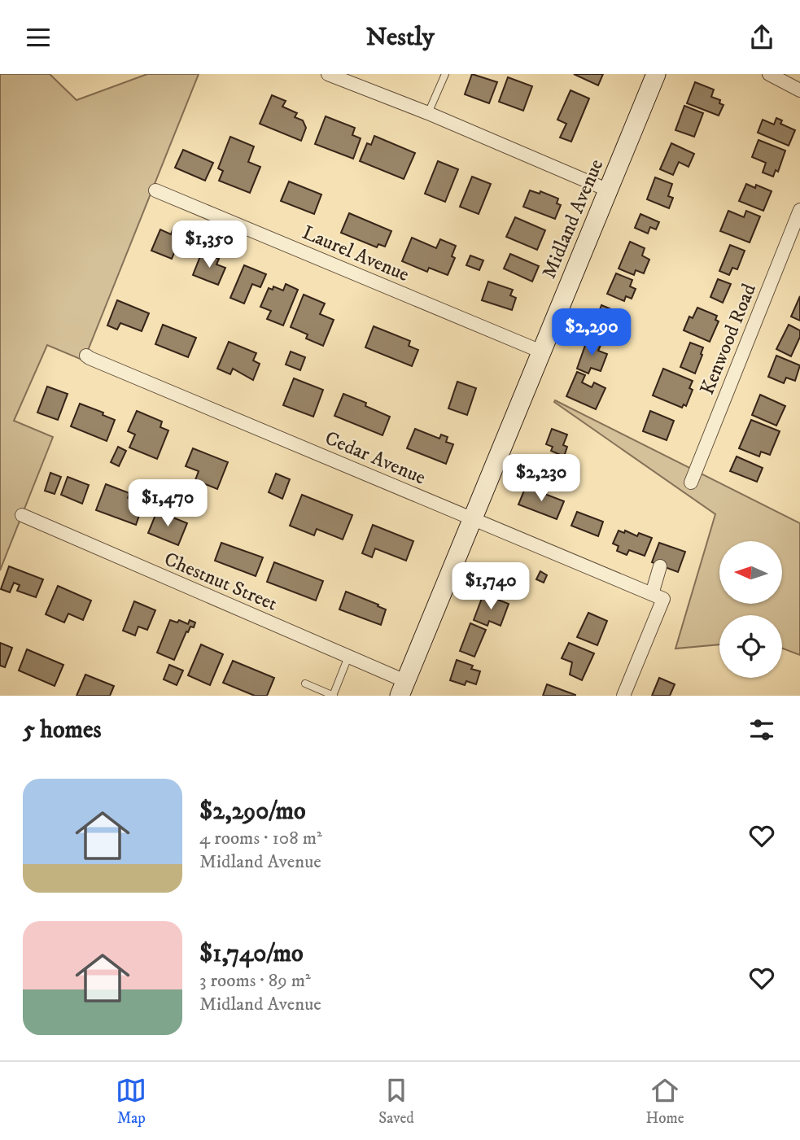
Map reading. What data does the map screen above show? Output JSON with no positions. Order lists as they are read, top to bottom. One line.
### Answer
{"streets":{"street":["Midland Avenue","Laurel Avenue","Kenwood Road","Cedar Avenue","Chestnut Street"]},"crossings":[["Midland Avenue","Laurel Avenue"],["Midland Avenue","Cedar Avenue"],["Midland Avenue","Chestnut Street"]],"north":"left","page":{"header":"Nestly","price":["$1,350","$2,290","$2,230","$1,470","$1,740"],"heading":"5 homes","list":[{"name":"$2,290/mo","note":"4 rooms · 108 m² · Midland Avenue"},{"name":"$1,740/mo","note":"3 rooms · 89 m² · Midland Avenue"}],"tabs":["Map","Saved","Home"]}}
